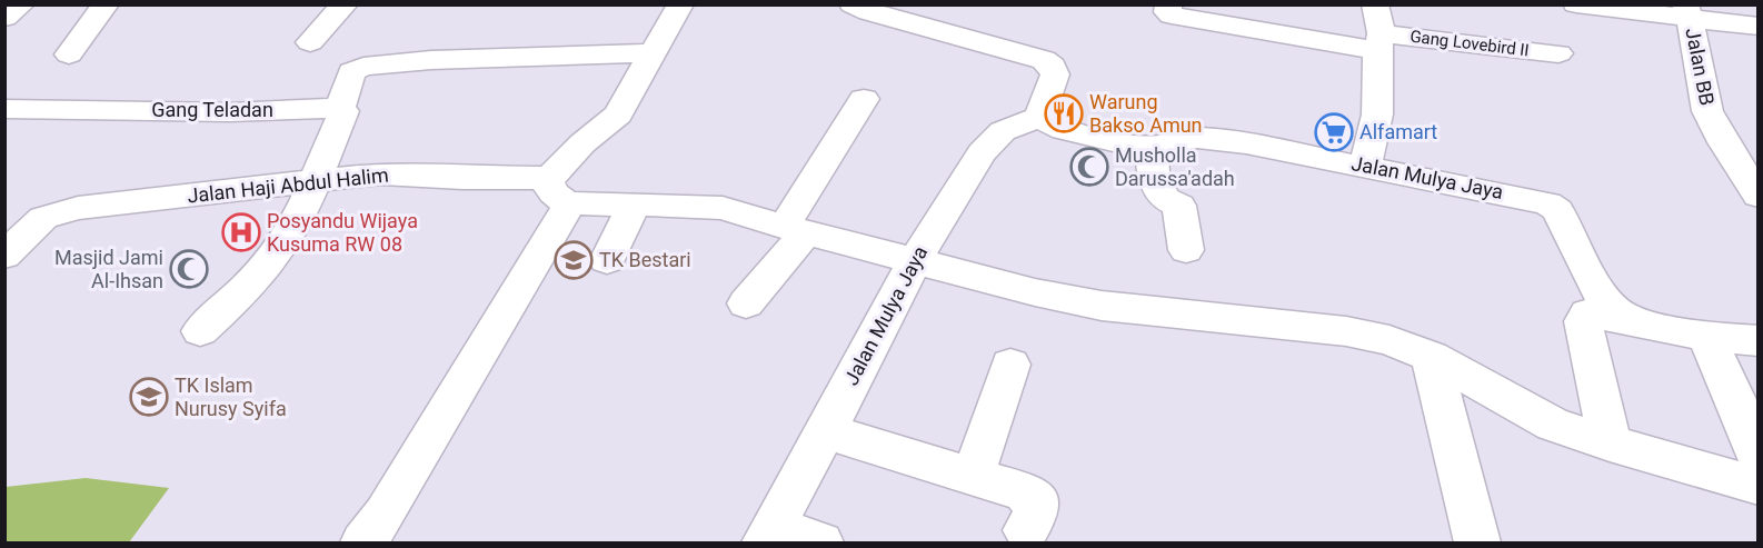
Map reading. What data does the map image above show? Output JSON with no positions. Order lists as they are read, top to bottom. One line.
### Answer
{"streets":{"street":["Gang Lovebird II","Jalan BB","Gang Teladan","Jalan Mulya Jaya","Jalan Haji Abdul Halim"]},"crossings":[["Jalan Mulya Jaya","Jalan Haji Abdul Halim"]],"places":{"restaurant":["Warung Bakso Amun"],"supermarket":["Alfamart"],"mosque":["Musholla Darussa'adah","Masjid Jami Al-Ihsan"],"hospital":["Posyandu Wijaya Kusuma RW 08"],"school or university":["TK Bestari","TK Islam Nurusy Syifa"]}}
